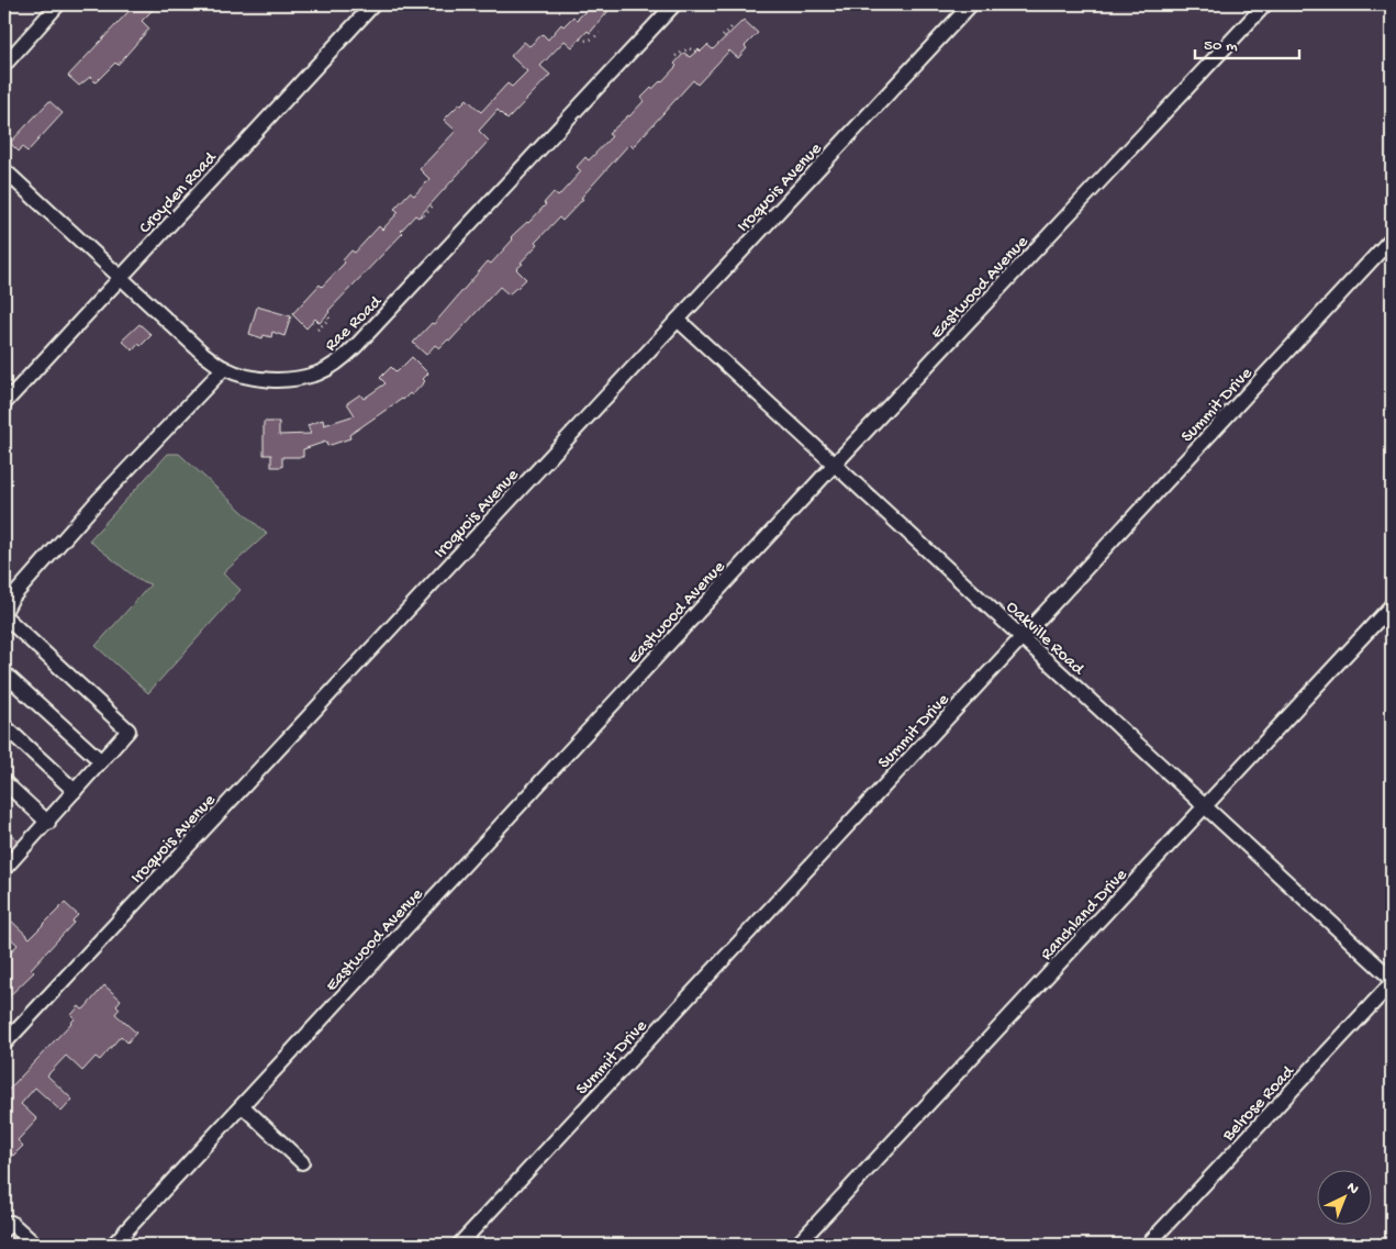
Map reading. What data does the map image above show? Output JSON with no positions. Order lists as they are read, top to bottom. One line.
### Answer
{"streets":{"street":["Iroquois Avenue","Croyden Road","Eastwood Avenue","Rae Road","Summit Drive","Oakville Road","Ranchland Drive","Belrose Road"]},"crossings":[["Iroquois Avenue","Oakville Road"],["Croyden Road","Rae Road"],["Eastwood Avenue","Oakville Road"],["Summit Drive","Oakville Road"],["Oakville Road","Ranchland Drive"],["Oakville Road","Belrose Road"]],"scale_bar":"50 m","north":"top right"}
